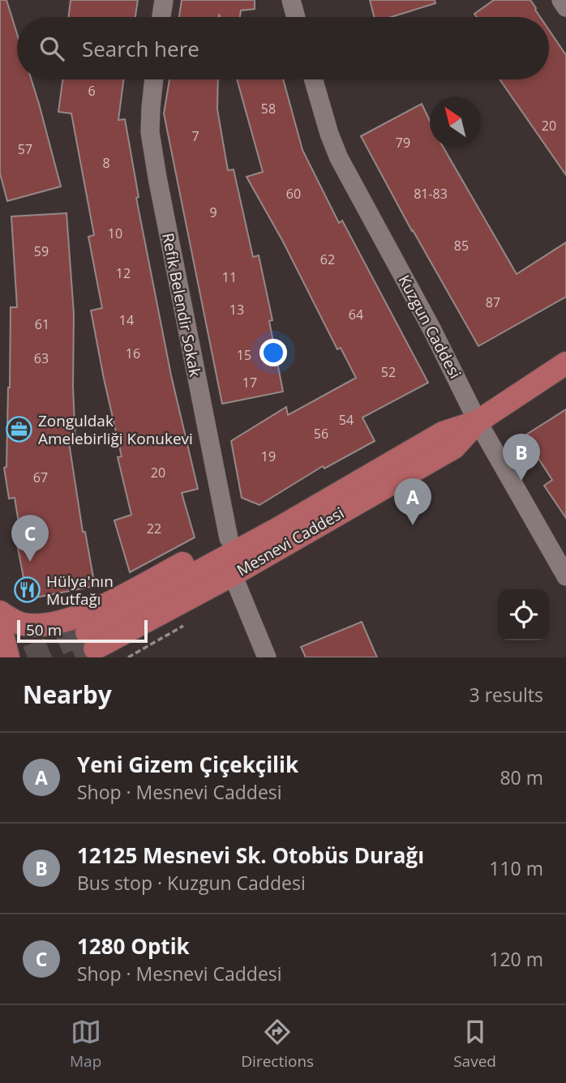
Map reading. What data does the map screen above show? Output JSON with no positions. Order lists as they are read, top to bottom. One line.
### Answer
{"streets":{"main road":["Mesnevi Caddesi"],"street":["Refik Belendir Sokak","Kuzgun Caddesi"]},"crossings":[["Kuzgun Caddesi","Mesnevi Caddesi"]],"places":{"office":["Zonguldak Amelebirliği Konukevi"],"restaurant":["Hülya'nın Mutfağı"]},"house_numbers":["6","58","20","7","79","57","8","60","81-83","9","10","85","59","62","12","11","87","13","64","14","61","16","15","63","52","17","54","56","19","20","67","22"],"scale_bar":"50 m","north":"top left","page":{"search":"Search here","pins":["B","A","C"],"scale":"50 m","heading":["Nearby","3 results"],"list":[{"mark":"A","name":"Yeni Gizem Çiçekçilik","note":"Shop · Mesnevi Caddesi","value":"80 m"},{"mark":"B","name":"12125 Mesnevi Sk. Otobüs Durağı","note":"Bus stop · Kuzgun Caddesi","value":"110 m"},{"mark":"C","name":"1280 Optik","note":"Shop · Mesnevi Caddesi","value":"120 m"}],"nav":["Map","Directions","Saved"]}}
